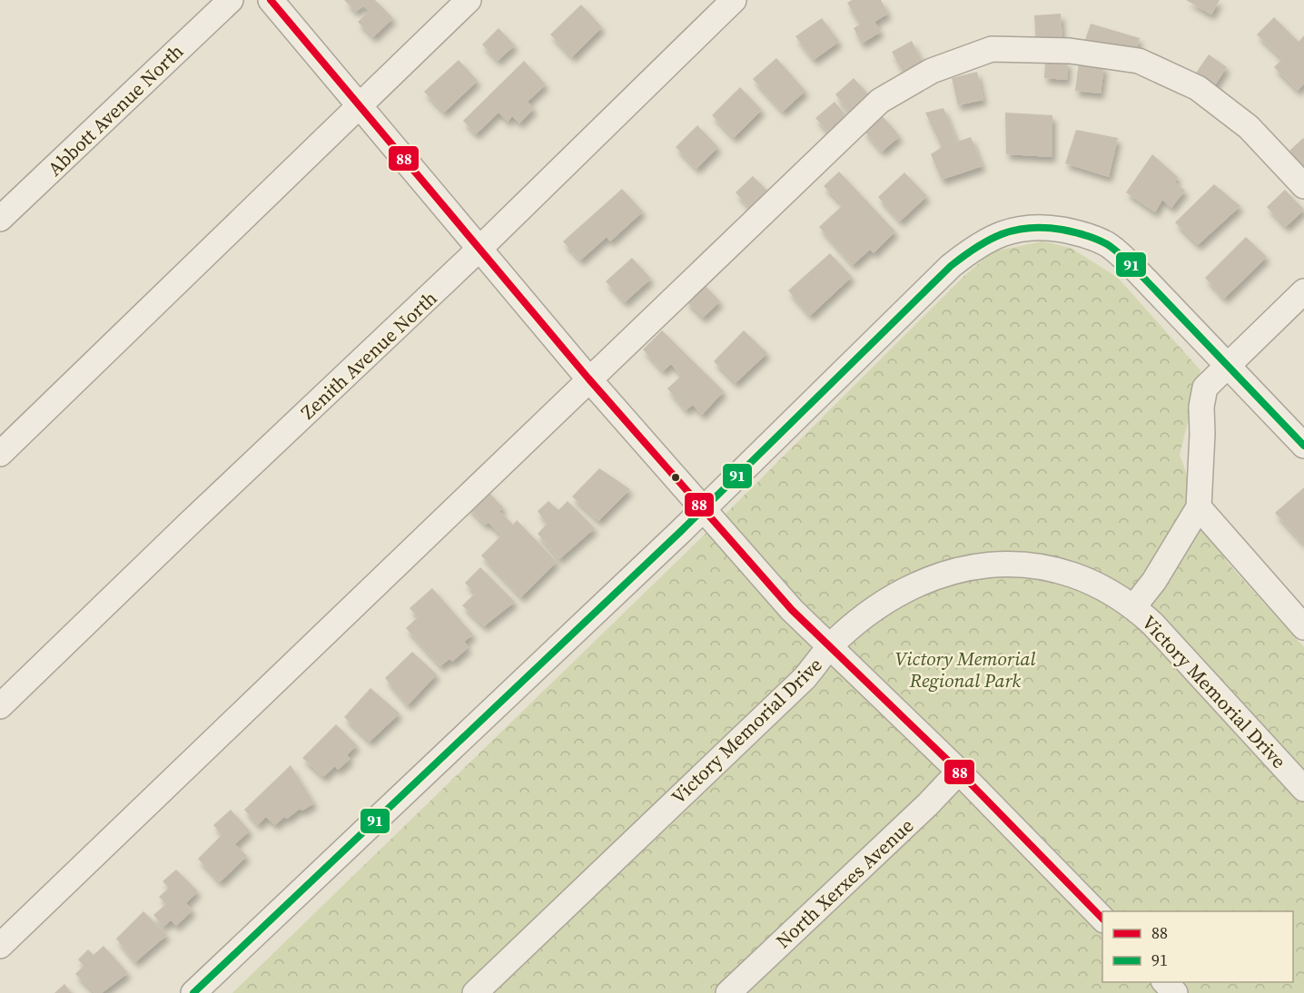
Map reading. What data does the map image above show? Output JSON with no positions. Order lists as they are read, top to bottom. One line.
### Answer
{"streets":{"street":["Abbott Avenue North","Zenith Avenue North","Victory Memorial Drive","North Xerxes Avenue"]},"parks":["Victory Memorial Regional Park"],"lines":["transit line 88","transit line 91"],"legend":["88","91"]}
